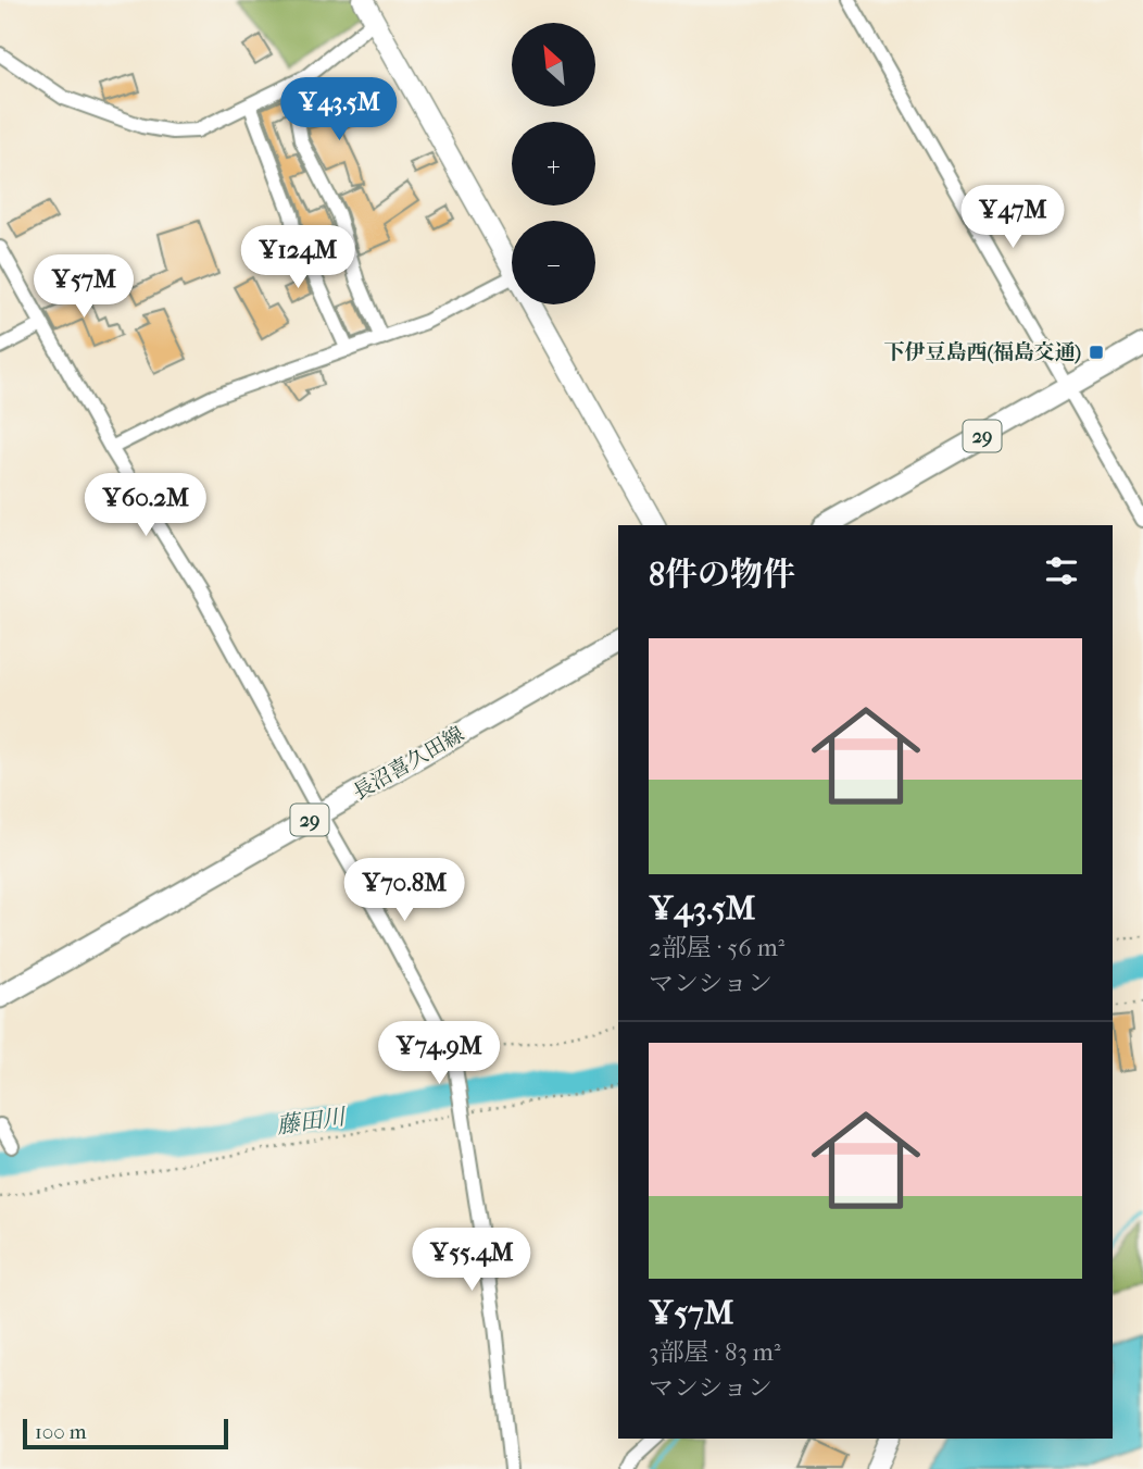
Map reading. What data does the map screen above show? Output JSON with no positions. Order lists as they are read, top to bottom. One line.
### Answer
{"streets":{"main road":["29","長沼喜久田線"]},"water":["藤田川"],"places":{"transit":["下伊豆島西(福島交通)"]},"scale_bar":"100 m","north":"top left","page":{"map_buttons":["+","−"],"price":["¥43.5M","¥47M","¥124M","¥57M","¥60.2M","¥70.8M","¥74.9M","¥55.4M"],"heading":"8件の物件","list":[{"name":"¥43.5M","note":"2部屋 · 56 m² · マンション"},{"name":"¥57M","note":"3部屋 · 83 m² · マンション"}],"scale":"100 m"}}
